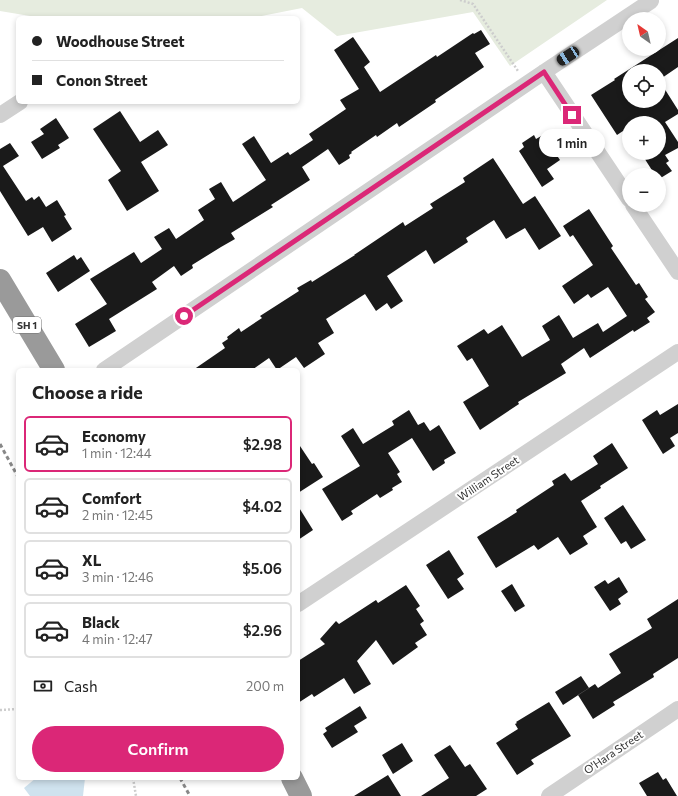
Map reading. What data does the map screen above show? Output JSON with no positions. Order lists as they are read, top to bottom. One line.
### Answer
{"streets":{"highway":["SH 1"],"street":["William Street","O'Hara Street"]},"north":"top left","page":{"map_buttons":["+","−"],"banner":["Woodhouse Street","Conon Street"],"bubble":"1 min","heading":"Choose a ride","list":[{"name":"Economy","note":"1 min · 12:44","value":"$2.98"},{"name":"Comfort","note":"2 min · 12:45","value":"$4.02"},{"name":"XL","note":"3 min · 12:46","value":"$5.06"},{"name":"Black","note":"4 min · 12:47","value":"$2.96"}],"pay":["Cash","200 m"],"buttons":"Confirm"}}
